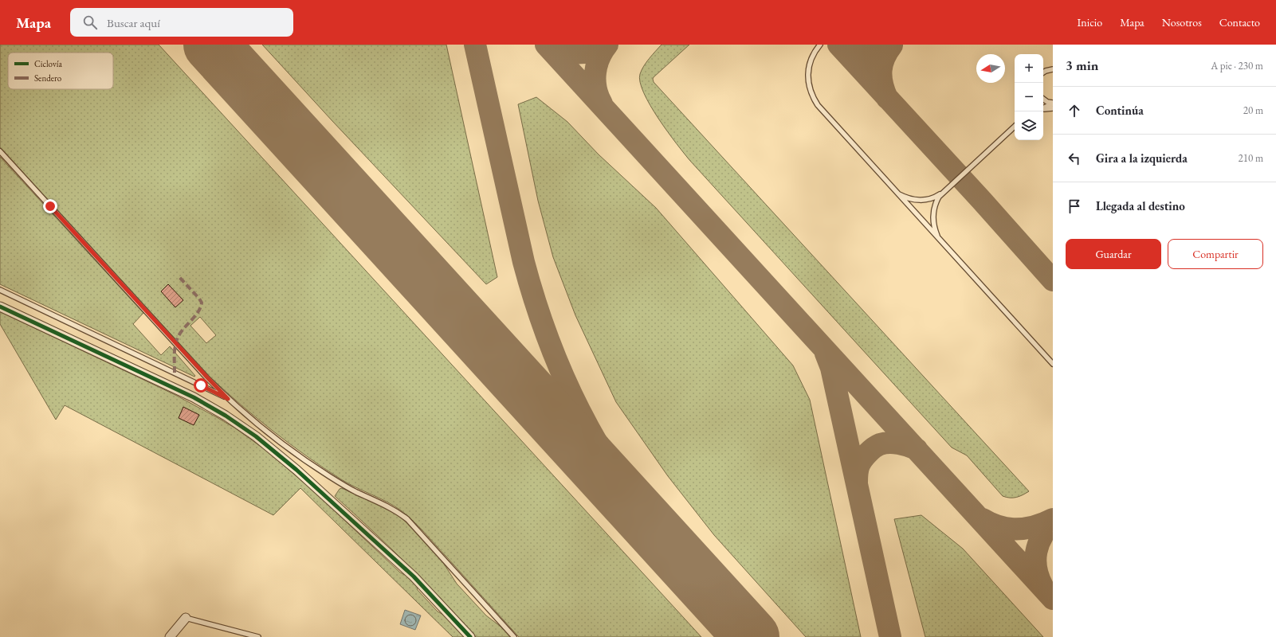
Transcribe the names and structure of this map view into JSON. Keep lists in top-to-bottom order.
{
  "legend": ["Ciclovía", "Sendero"],
  "north": "left",
  "page": {
    "header": "Mapa",
    "search": "Buscar aquí",
    "nav": [
      "Inicio",
      "Mapa",
      "Nosotros",
      "Contacto"
    ],
    "heading": ["3 min", "A pie · 230 m"],
    "map_buttons": ["+", "−"],
    "list": [
      ["Continúa", "20 m"],
      ["Gira a la izquierda", "210 m"],
      "Llegada al destino"
    ],
    "buttons": ["Guardar", "Compartir"]
  }
}
